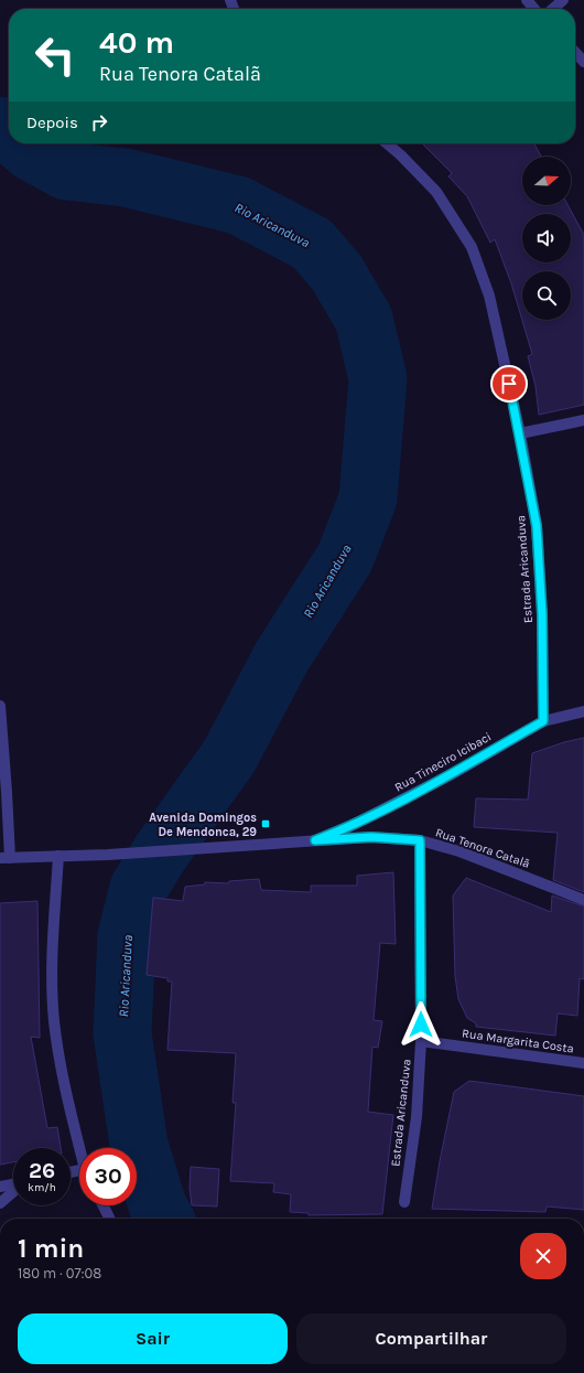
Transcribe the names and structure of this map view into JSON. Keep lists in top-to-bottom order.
{
  "streets": {
    "street": [
      "Estrada Aricanduva",
      "Rua Tineciro Icibaci",
      "Rua Tenora Catalã",
      "Rua Margarita Costa"
    ]
  },
  "crossings": [
    ["Estrada Aricanduva", "Rua Tineciro Icibaci"],
    ["Estrada Aricanduva", "Rua Tenora Catalã"],
    ["Estrada Aricanduva", "Rua Margarita Costa"],
    ["Rua Tineciro Icibaci", "Rua Tenora Catalã"]
  ],
  "water": ["Rio Aricanduva"],
  "places": {
    "transit": ["Avenida Domingos De Mendonca, 29"]
  },
  "north": "right",
  "page": {
    "turn": ["40 m", "Rua Tenora Catalã"],
    "then": "Depois",
    "speed": "26 km/h",
    "limit": "30",
    "heading": ["1 min", "180 m · 07:08"],
    "buttons": ["Sair", "Compartilhar"]
  }
}
